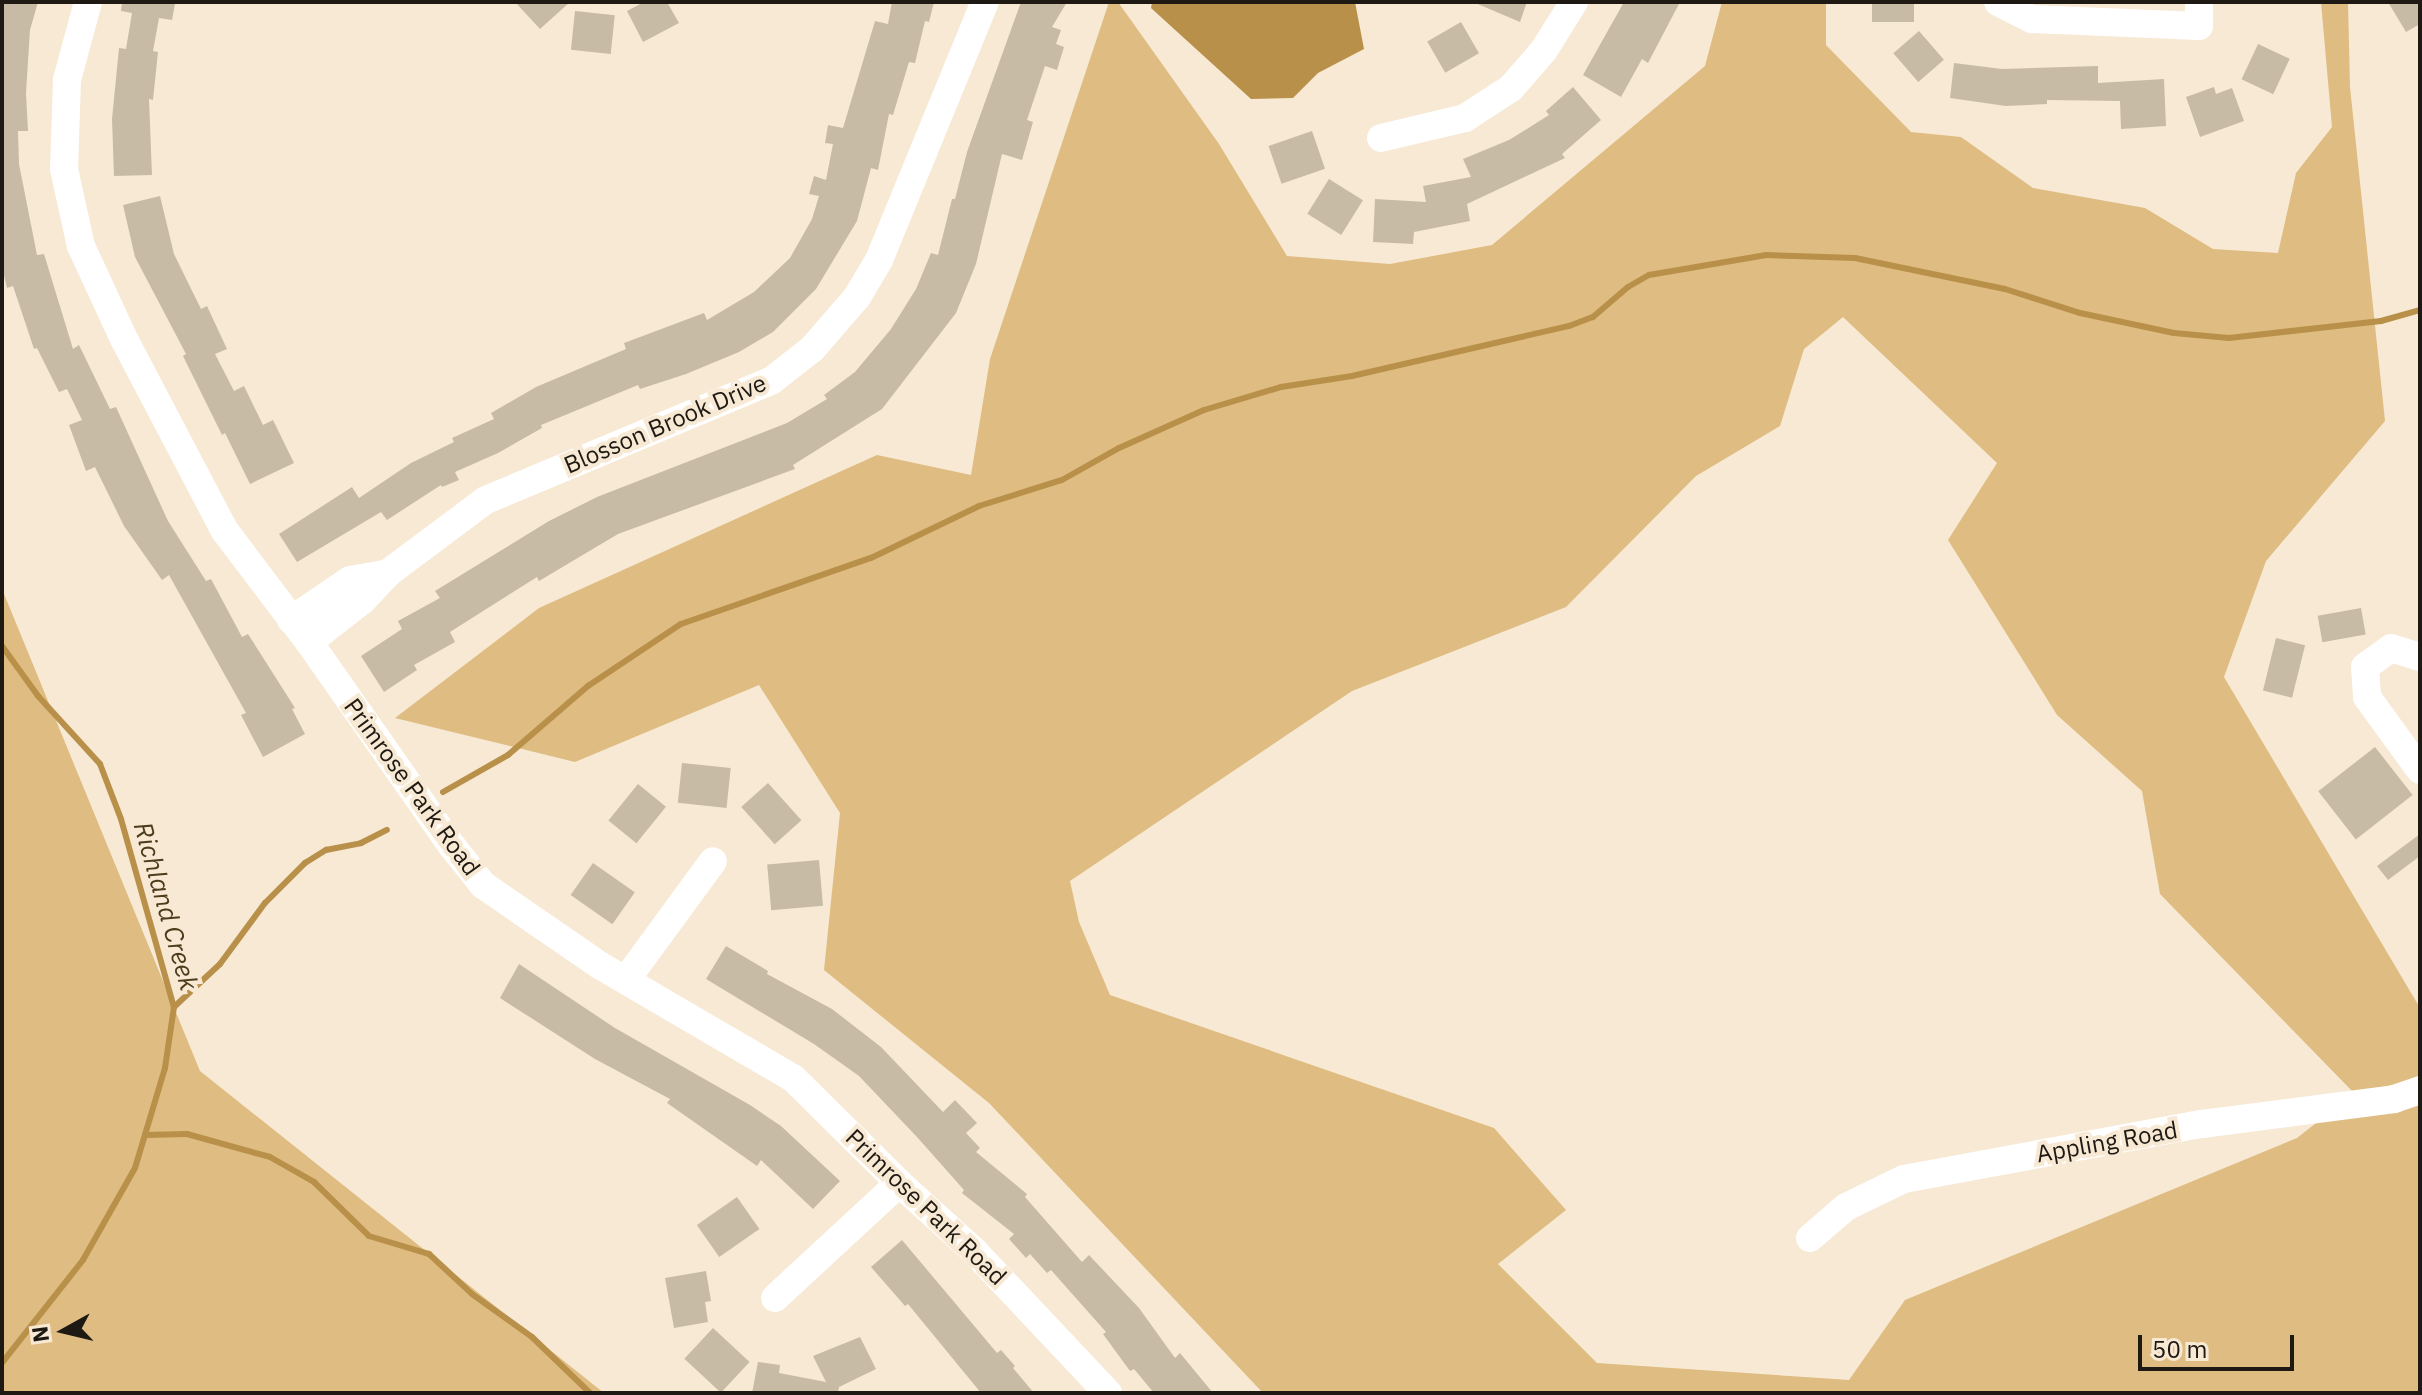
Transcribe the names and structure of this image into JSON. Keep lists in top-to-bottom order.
{
  "streets": {
    "street": ["Blosson Brook Drive", "Primrose Park Road", "Appling Road"]
  },
  "crossings": [
    ["Blosson Brook Drive", "Primrose Park Road"]
  ],
  "water": ["Richland Creek"],
  "scale_bar": "50 m",
  "north": "left"
}
